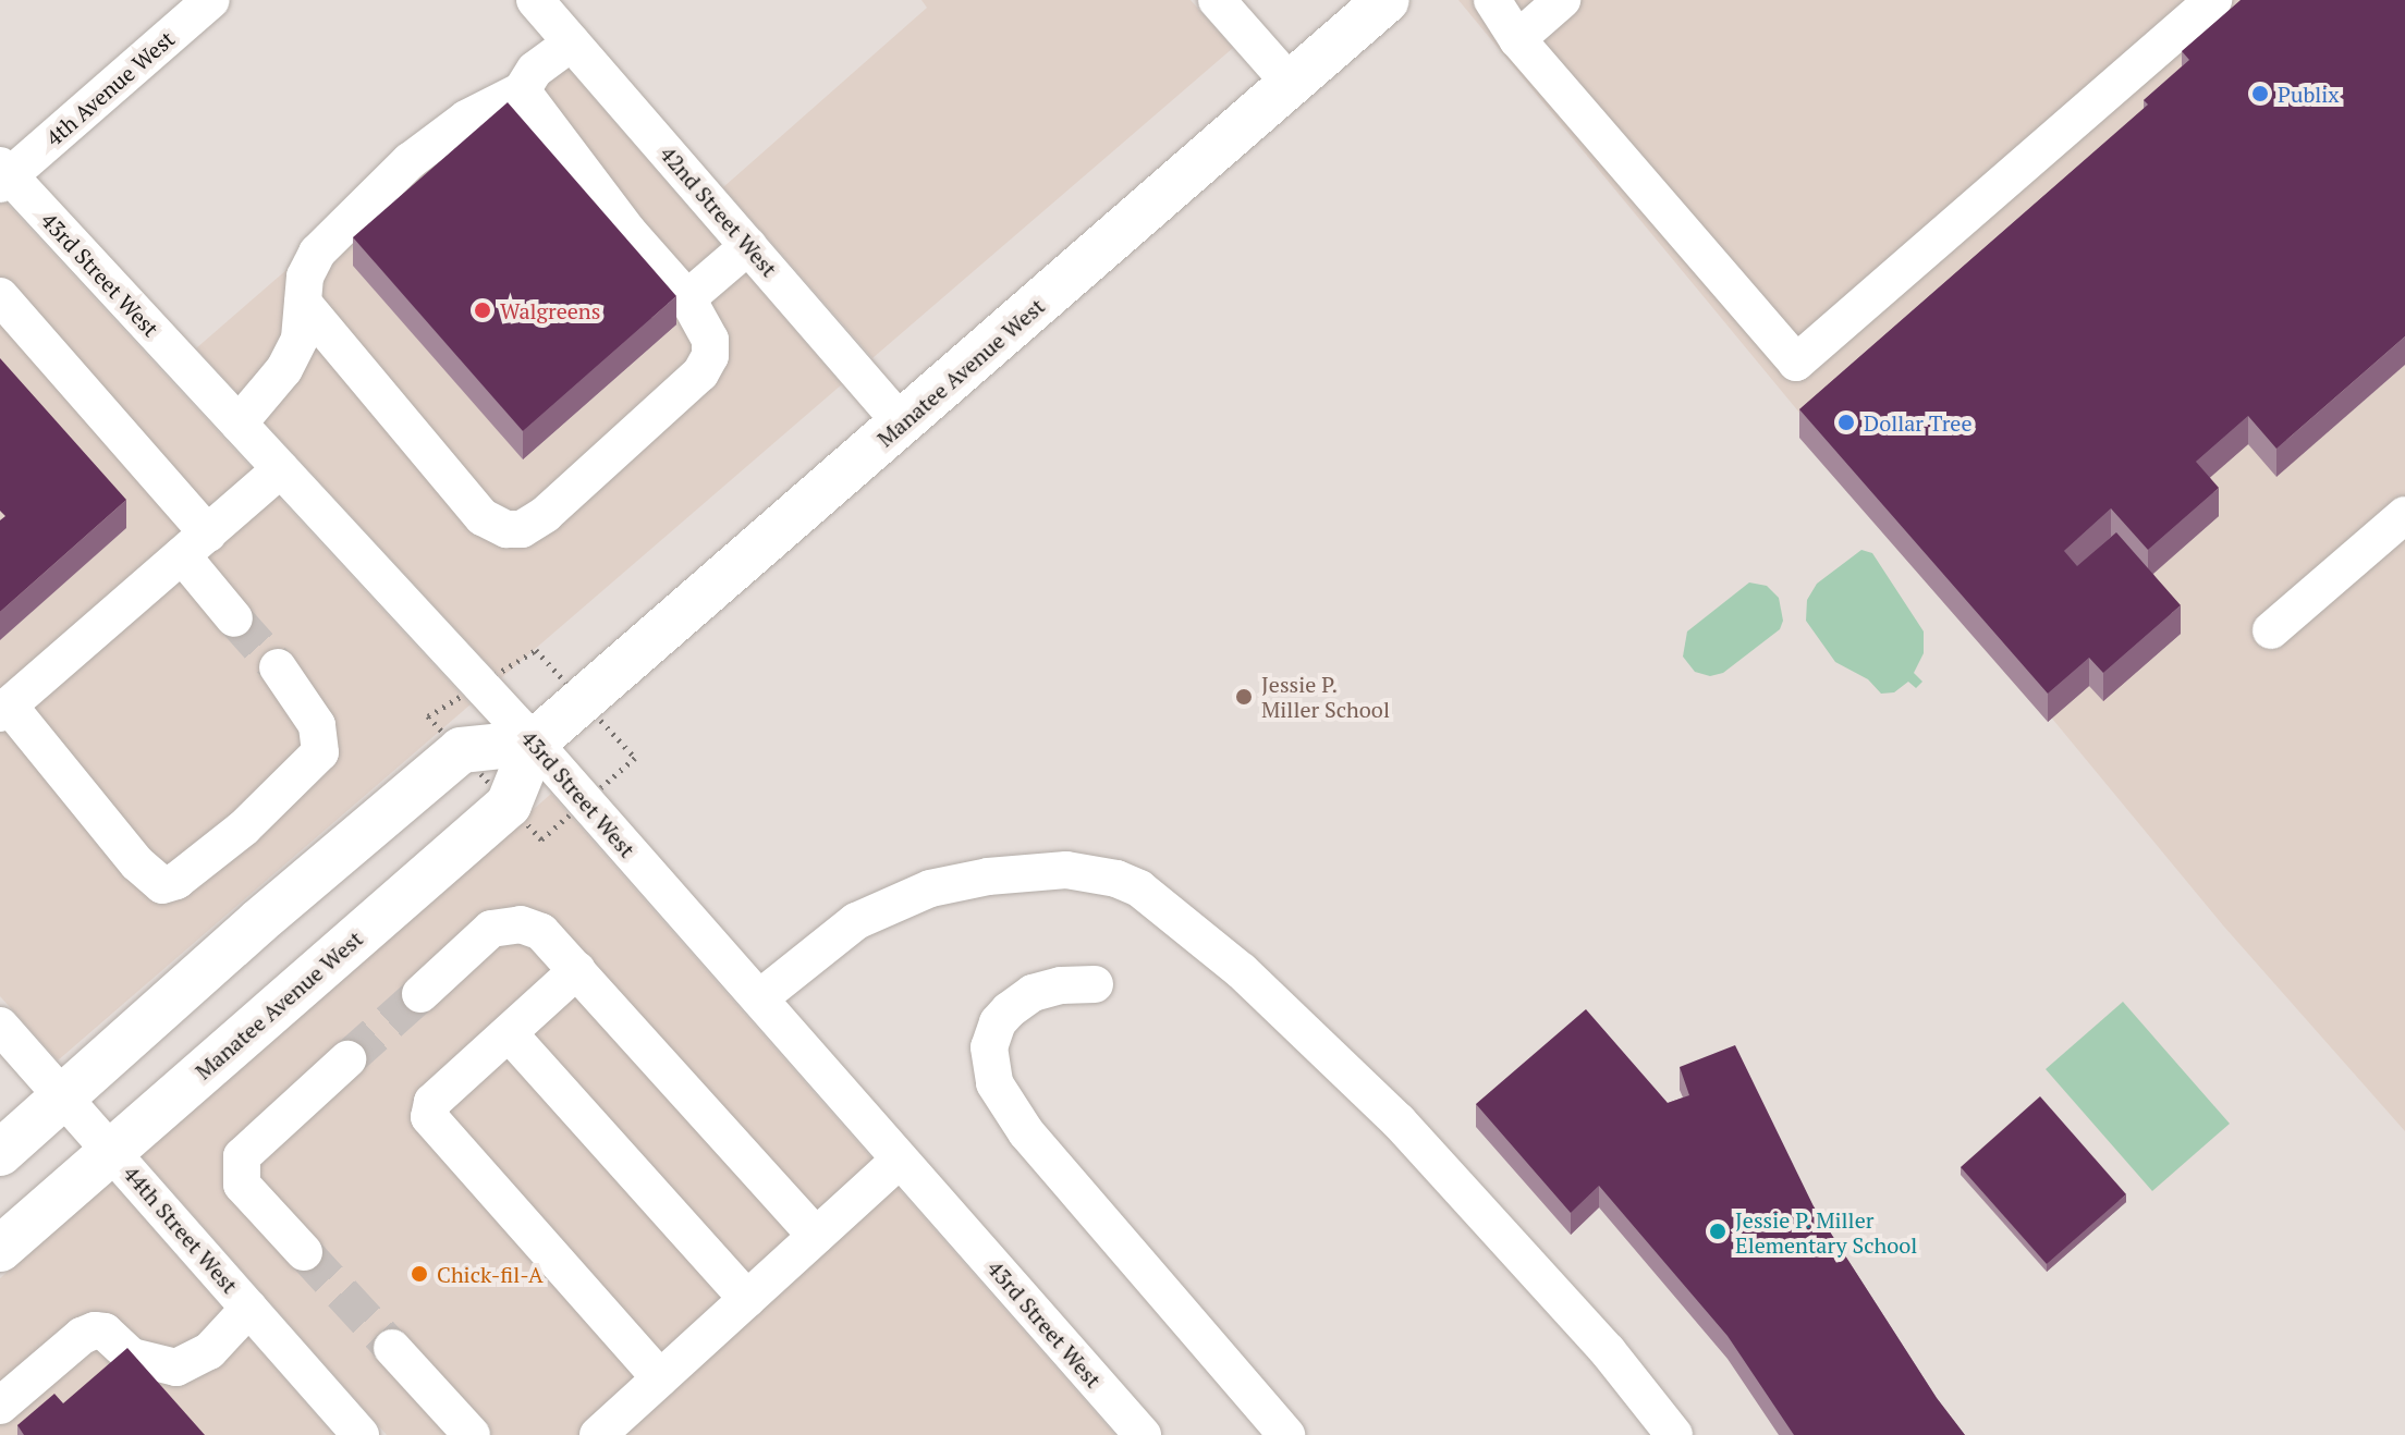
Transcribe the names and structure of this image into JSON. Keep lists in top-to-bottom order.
{
  "streets": {
    "main road": ["Manatee Avenue West"],
    "street": [
      "4th Avenue West",
      "42nd Street West",
      "43rd Street West",
      "44th Street West"
    ]
  },
  "crossings": [
    ["4th Avenue West", "43rd Street West"],
    ["42nd Street West", "Manatee Avenue West"],
    ["43rd Street West", "Manatee Avenue West"],
    ["Manatee Avenue West", "44th Street West"]
  ],
  "places": [
    "Publix",
    "Walgreens",
    "Dollar Tree",
    "Jessie P. Miller School",
    "Jessie P. Miller Elementary School",
    "Chick-fil-A"
  ]
}
